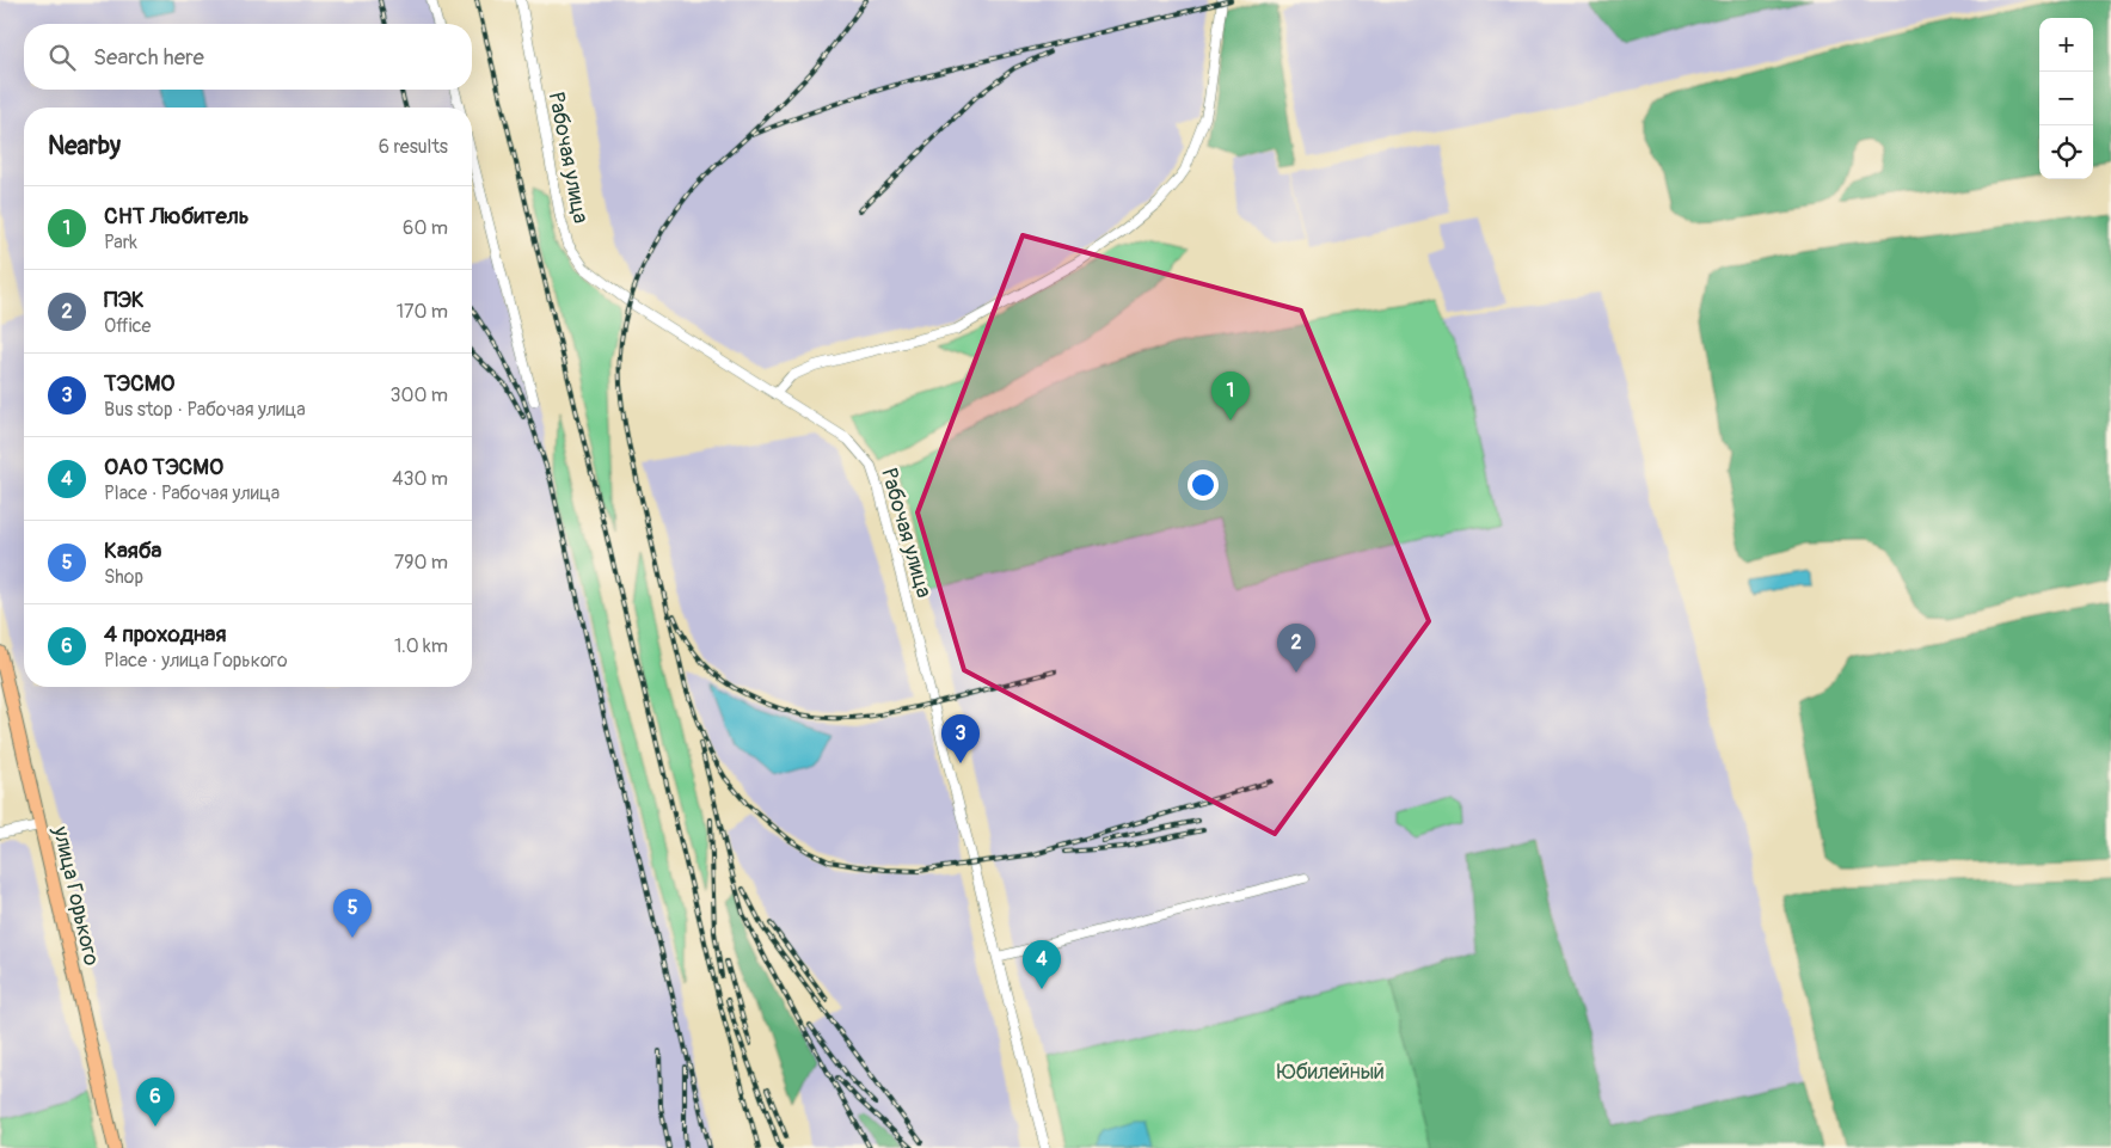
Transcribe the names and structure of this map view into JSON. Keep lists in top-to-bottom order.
{
  "streets": {
    "main road": ["улица Горького"],
    "street": ["Рабочая улица"]
  },
  "parks": ["Юбилейный"],
  "page": {
    "map_buttons": ["+", "−"],
    "search": "Search here",
    "heading": ["Nearby", "6 results"],
    "list": [
      {
        "mark": "1",
        "name": "СНТ Любитель",
        "note": "Park",
        "value": "60 m"
      },
      {
        "mark": "2",
        "name": "ПЭК",
        "note": "Office",
        "value": "170 m"
      },
      {
        "mark": "3",
        "name": "ТЭСМО",
        "note": "Bus stop · Рабочая улица",
        "value": "300 m"
      },
      {
        "mark": "4",
        "name": "ОАО ТЭСМО",
        "note": "Place · Рабочая улица",
        "value": "430 m"
      },
      {
        "mark": "5",
        "name": "Каяба",
        "note": "Shop",
        "value": "790 m"
      },
      {
        "mark": "6",
        "name": "4 проходная",
        "note": "Place · улица Горького",
        "value": "1.0 km"
      }
    ],
    "pins": [
      "1",
      "2",
      "3",
      "5",
      "4",
      "6"
    ]
  }
}
